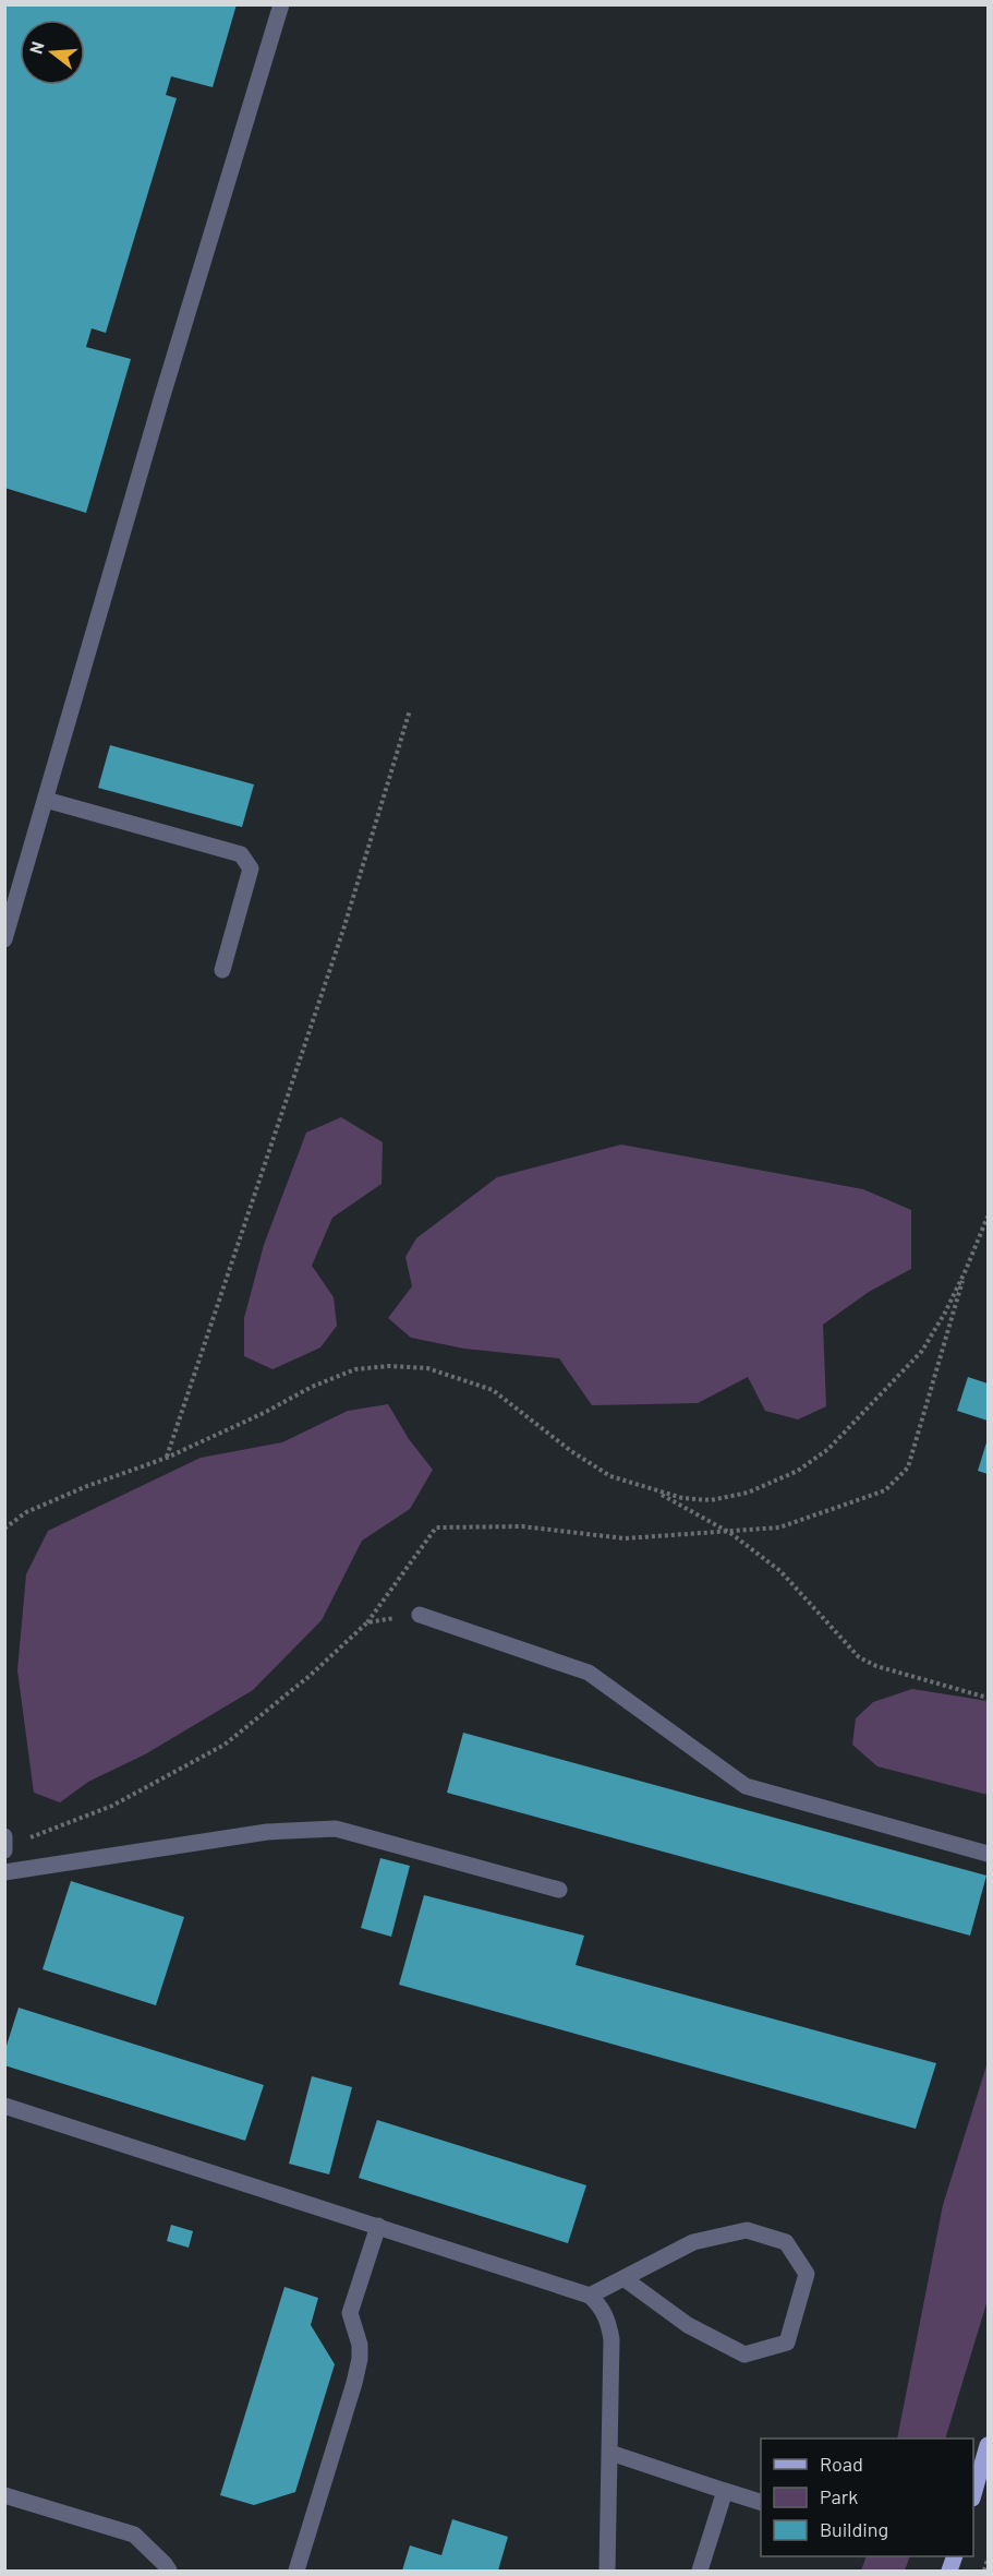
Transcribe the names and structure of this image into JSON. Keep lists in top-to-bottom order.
{
  "legend": ["Road", "Park", "Building"],
  "north": "left"
}
